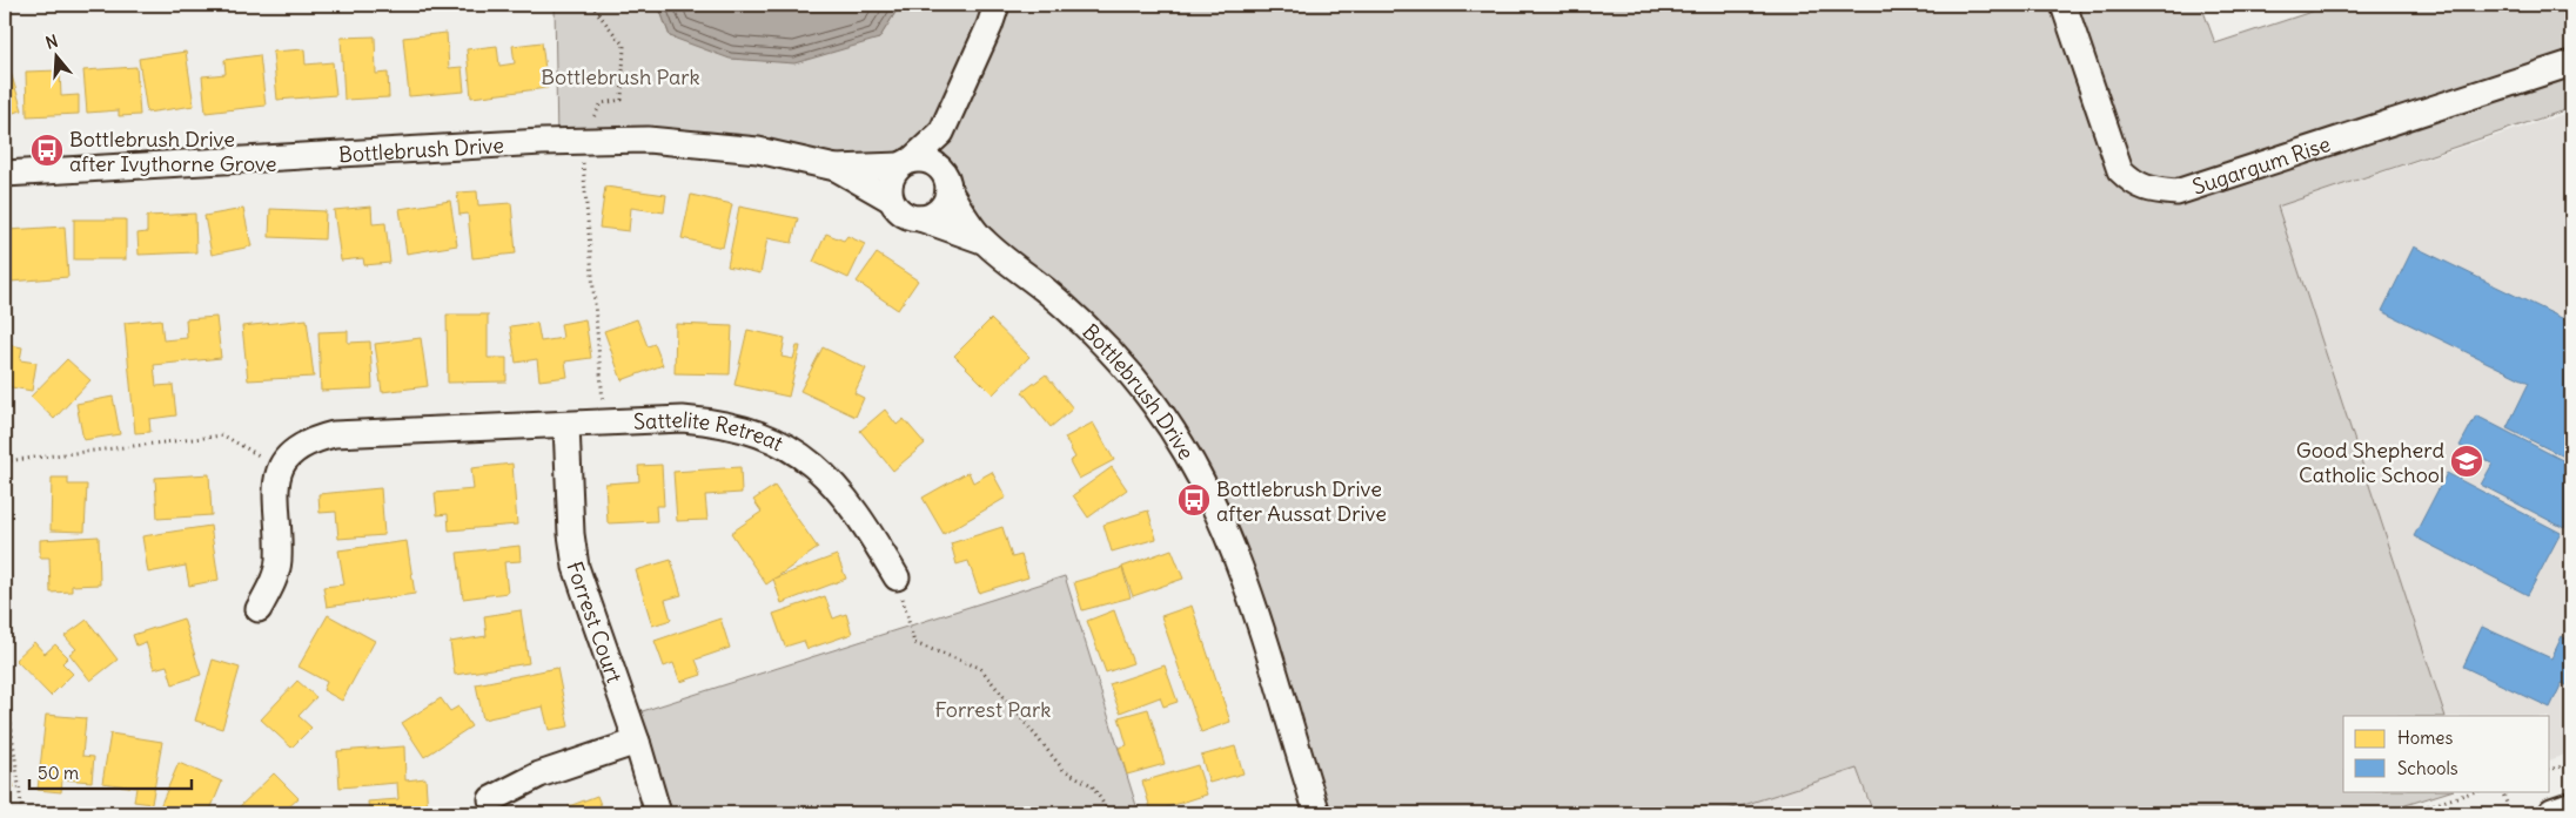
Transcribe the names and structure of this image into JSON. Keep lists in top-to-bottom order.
{
  "streets": {
    "street": [
      "Bottlebrush Drive",
      "Sugargum Rise",
      "Sattelite Retreat",
      "Forrest Court"
    ]
  },
  "crossings": [
    ["Sattelite Retreat", "Forrest Court"]
  ],
  "parks": ["Bottlebrush Park", "Forrest Park"],
  "places": {
    "bus stop": ["Bottlebrush Drive after Ivythorne Grove", "Bottlebrush Drive after Aussat Drive"],
    "school or university": ["Good Shepherd Catholic School"]
  },
  "legend": ["Homes", "Schools"],
  "scale_bar": "50 m",
  "north": "top"
}
